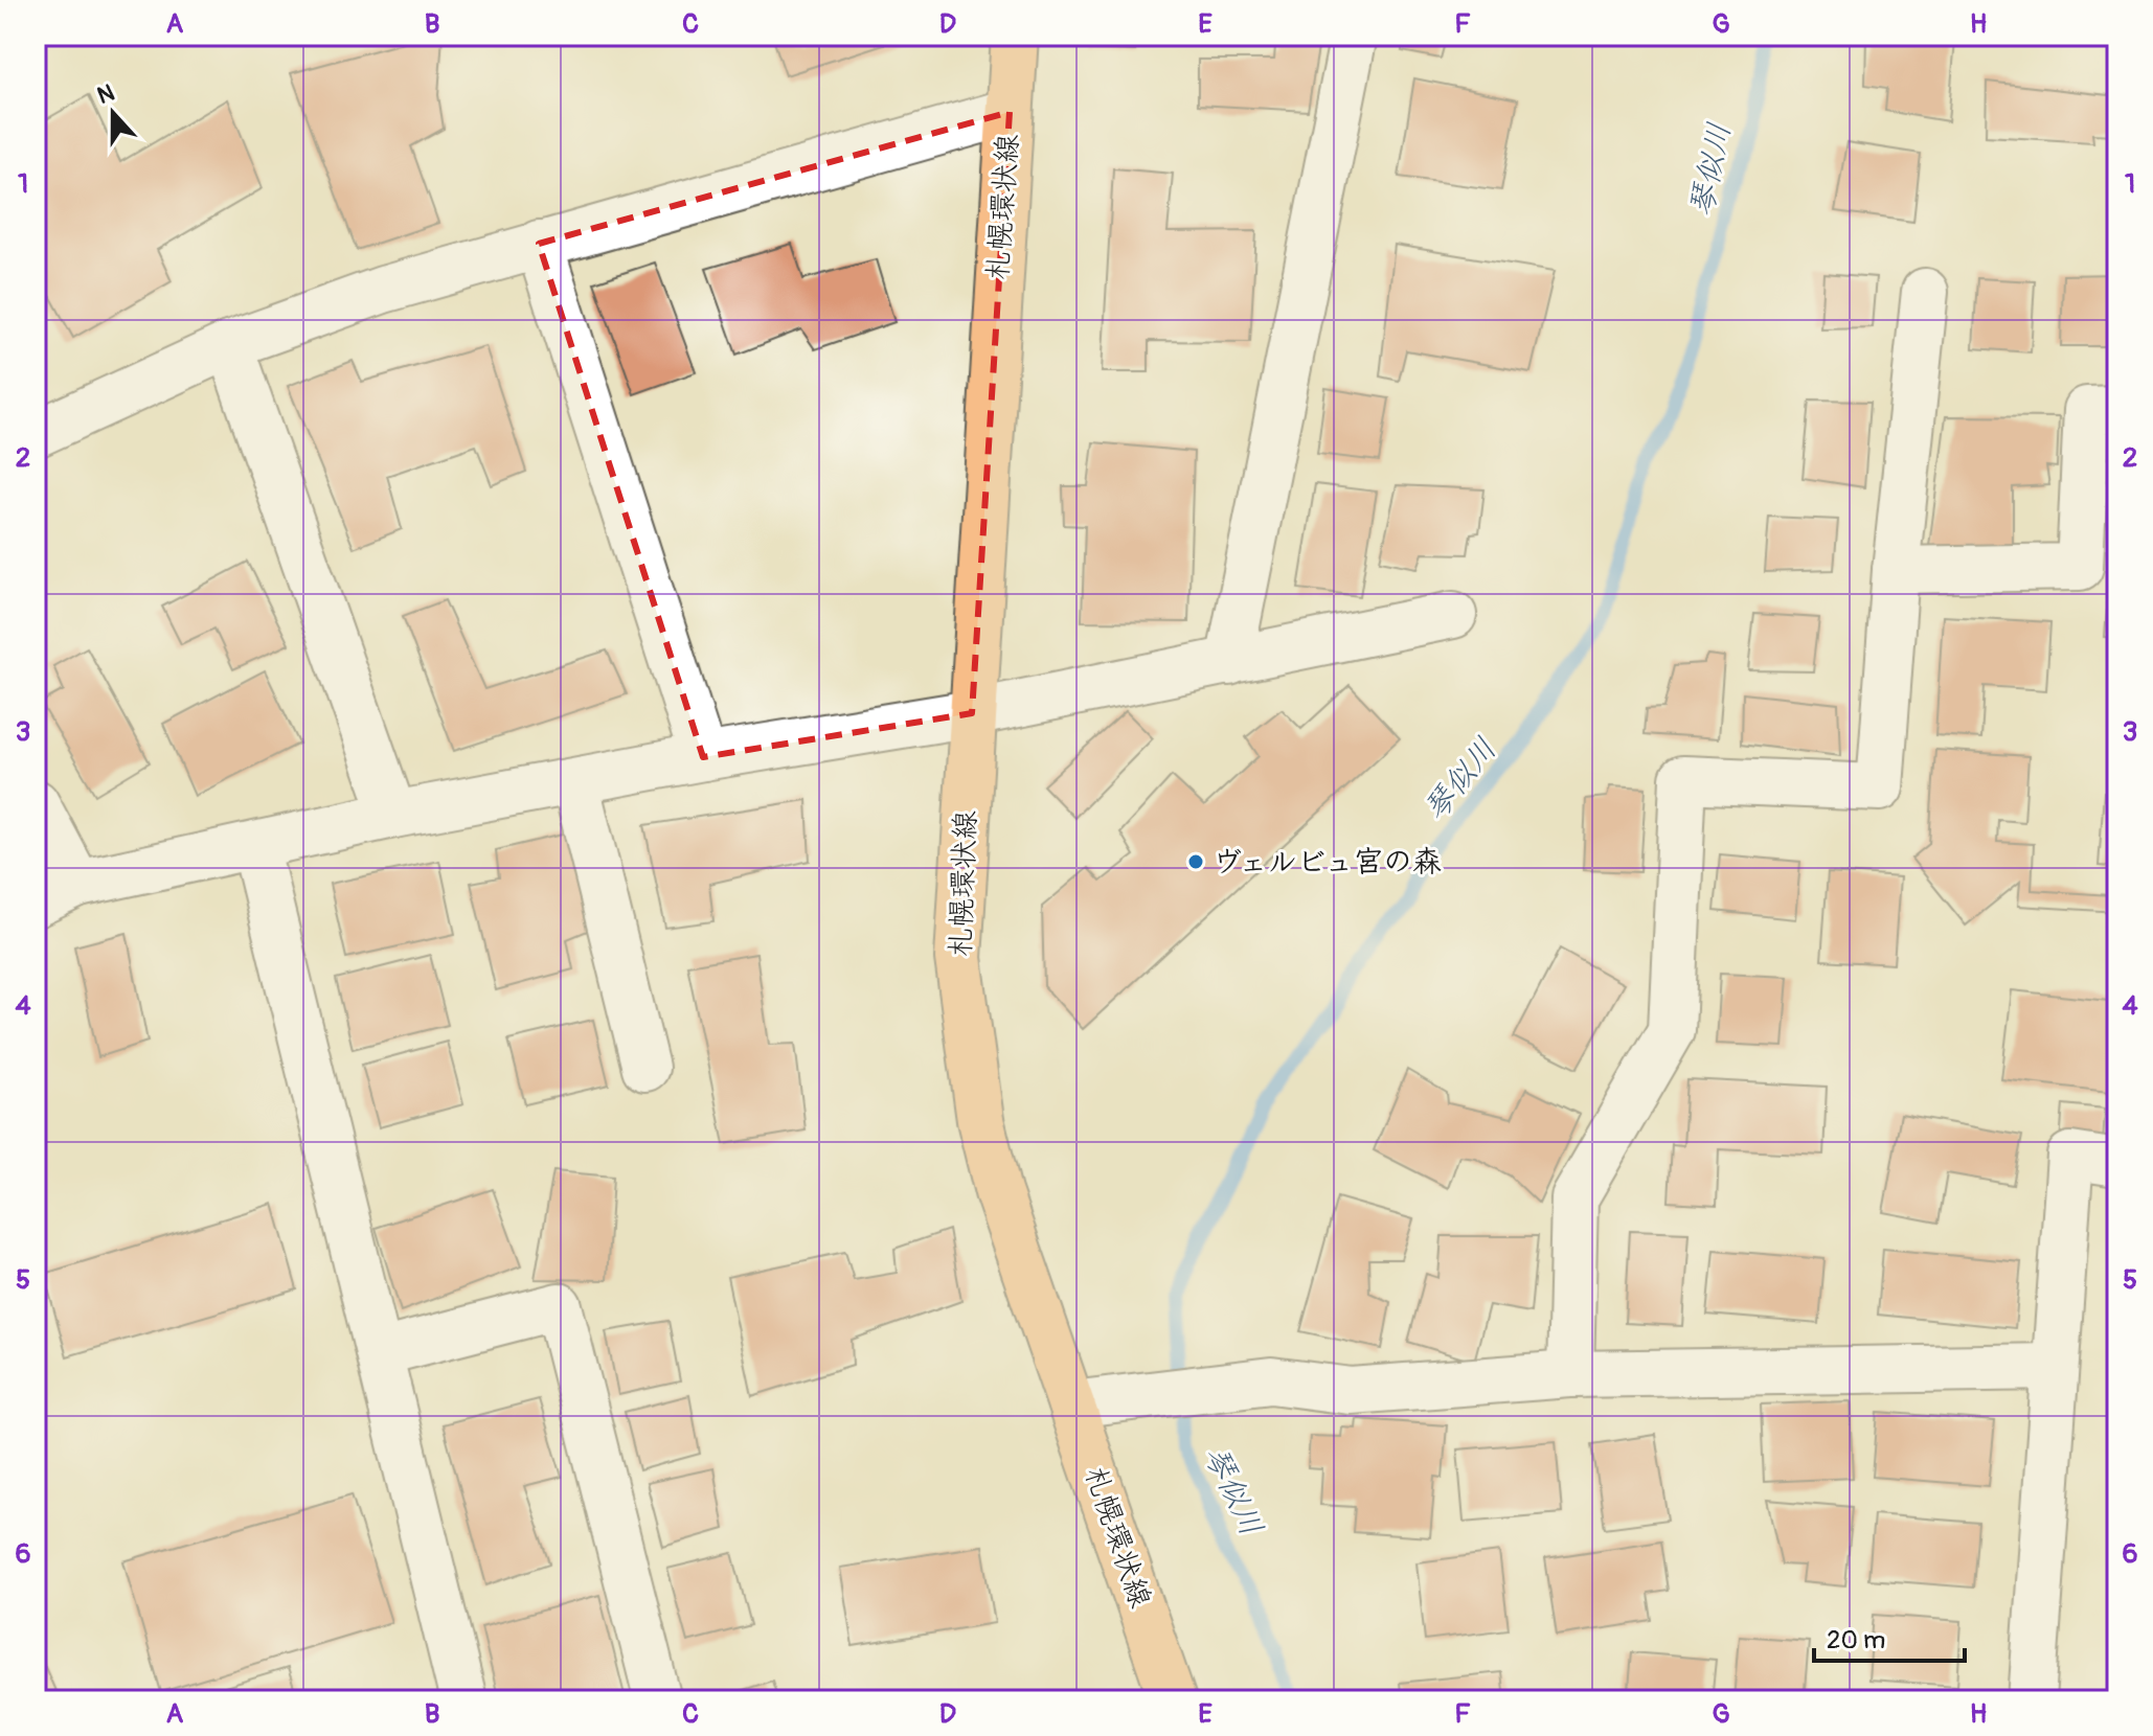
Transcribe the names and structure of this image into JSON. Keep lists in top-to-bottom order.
{
  "streets": {
    "main road": ["札幌環状線"]
  },
  "water": ["琴似川"],
  "places": ["ヴェルビュ宮の森"],
  "scale_bar": "20 m",
  "north": "top",
  "grid": {
    "columns": [
      "A",
      "B",
      "C",
      "D",
      "E",
      "F",
      "G",
      "H"
    ],
    "rows": [
      "1",
      "2",
      "3",
      "4",
      "5",
      "6"
    ]
  }
}
